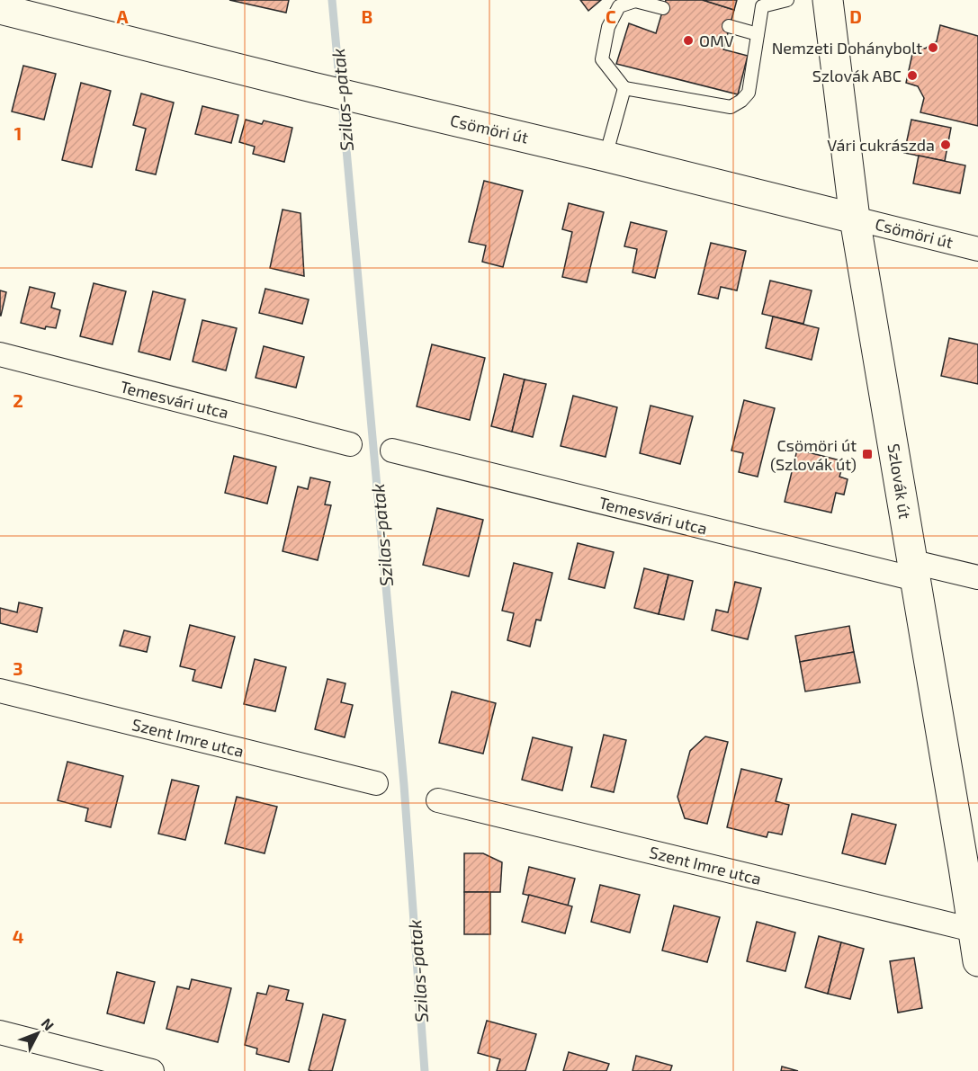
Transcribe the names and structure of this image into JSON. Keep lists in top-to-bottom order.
{
  "streets": {
    "main road": ["Csömöri út", "Szlovák út"],
    "street": ["Temesvári utca", "Szent Imre utca"]
  },
  "crossings": [
    ["Csömöri út", "Szlovák út"],
    ["Temesvári utca", "Szlovák út"],
    ["Szlovák út", "Szent Imre utca"]
  ],
  "water": ["Szilas-patak"],
  "places": {
    "other": [
      "OMV",
      "Nemzeti Dohánybolt",
      "Szlovák ABC",
      "Vári cukrászda"
    ],
    "transit": ["Csömöri út (Szlovák út)"]
  },
  "north": "top right",
  "grid": {
    "columns": [
      "A",
      "B",
      "C",
      "D"
    ],
    "rows": [
      "1",
      "2",
      "3",
      "4"
    ]
  }
}
